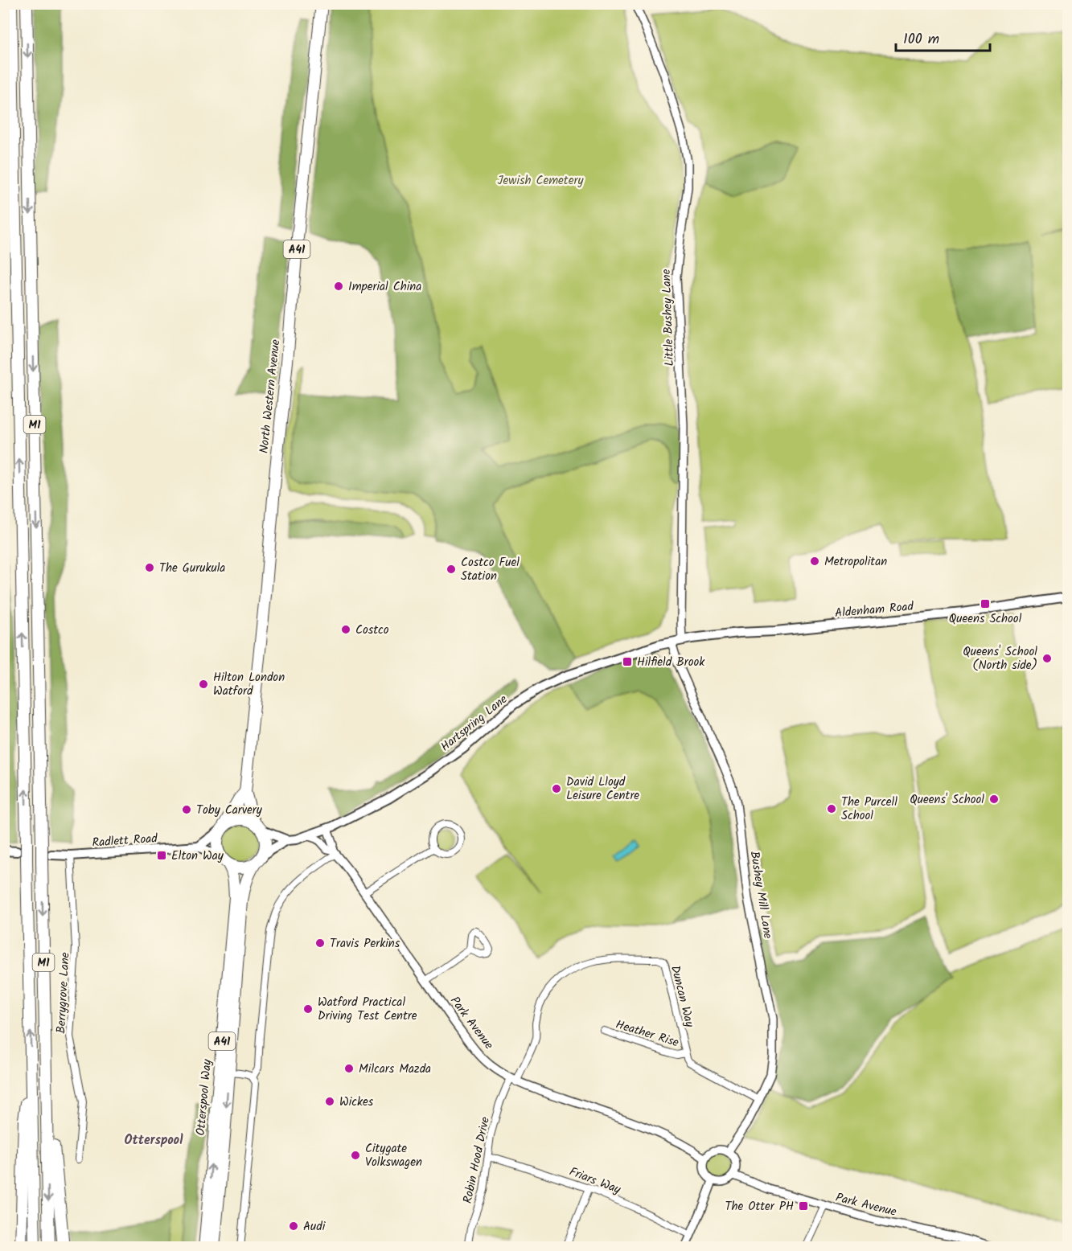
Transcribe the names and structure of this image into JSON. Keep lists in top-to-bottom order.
{
  "streets": {
    "highway": [
      "A41",
      "North Western Avenue",
      "M1",
      "Otterspool Way"
    ],
    "main road": ["Aldenham Road", "Hartspring Lane", "Radlett Road"],
    "street": [
      "Little Bushey Lane",
      "Bushey Mill Lane",
      "Berrygrove Lane",
      "Duncan Way",
      "Park Avenue",
      "Heather Rise",
      "Robin Hood Drive",
      "Friars Way"
    ]
  },
  "crossings": [
    ["Little Bushey Lane", "Aldenham Road"],
    ["Little Bushey Lane", "Hartspring Lane"],
    ["North Western Avenue", "Hartspring Lane"],
    ["North Western Avenue", "Otterspool Way"],
    ["Aldenham Road", "Hartspring Lane"],
    ["Hartspring Lane", "Bushey Mill Lane"],
    ["Hartspring Lane", "Park Avenue"],
    ["Hartspring Lane", "Otterspool Way"],
    ["Radlett Road", "Berrygrove Lane"],
    ["Bushey Mill Lane", "Park Avenue"],
    ["Duncan Way", "Park Avenue"],
    ["Duncan Way", "Heather Rise"],
    ["Duncan Way", "Robin Hood Drive"],
    ["Park Avenue", "Robin Hood Drive"],
    ["Robin Hood Drive", "Friars Way"]
  ],
  "districts": ["Otterspool"],
  "parks": ["Jewish Cemetery"],
  "places": {
    "other": [
      "Imperial China",
      "Metropolitan",
      "The Gurukula",
      "Costco Fuel Station",
      "Costco",
      "Queens' School (North side)",
      "Hilton London Watford",
      "David Lloyd Leisure Centre",
      "Queens' School",
      "The Purcell School",
      "Toby Carvery",
      "Travis Perkins",
      "Watford Practical Driving Test Centre",
      "Milcars Mazda",
      "Wickes",
      "Citygate Volkswagen",
      "Audi"
    ],
    "transit": [
      "Queens School",
      "Hilfield Brook",
      "Elton Way",
      "The Otter PH"
    ]
  },
  "scale_bar": "100 m"
}
